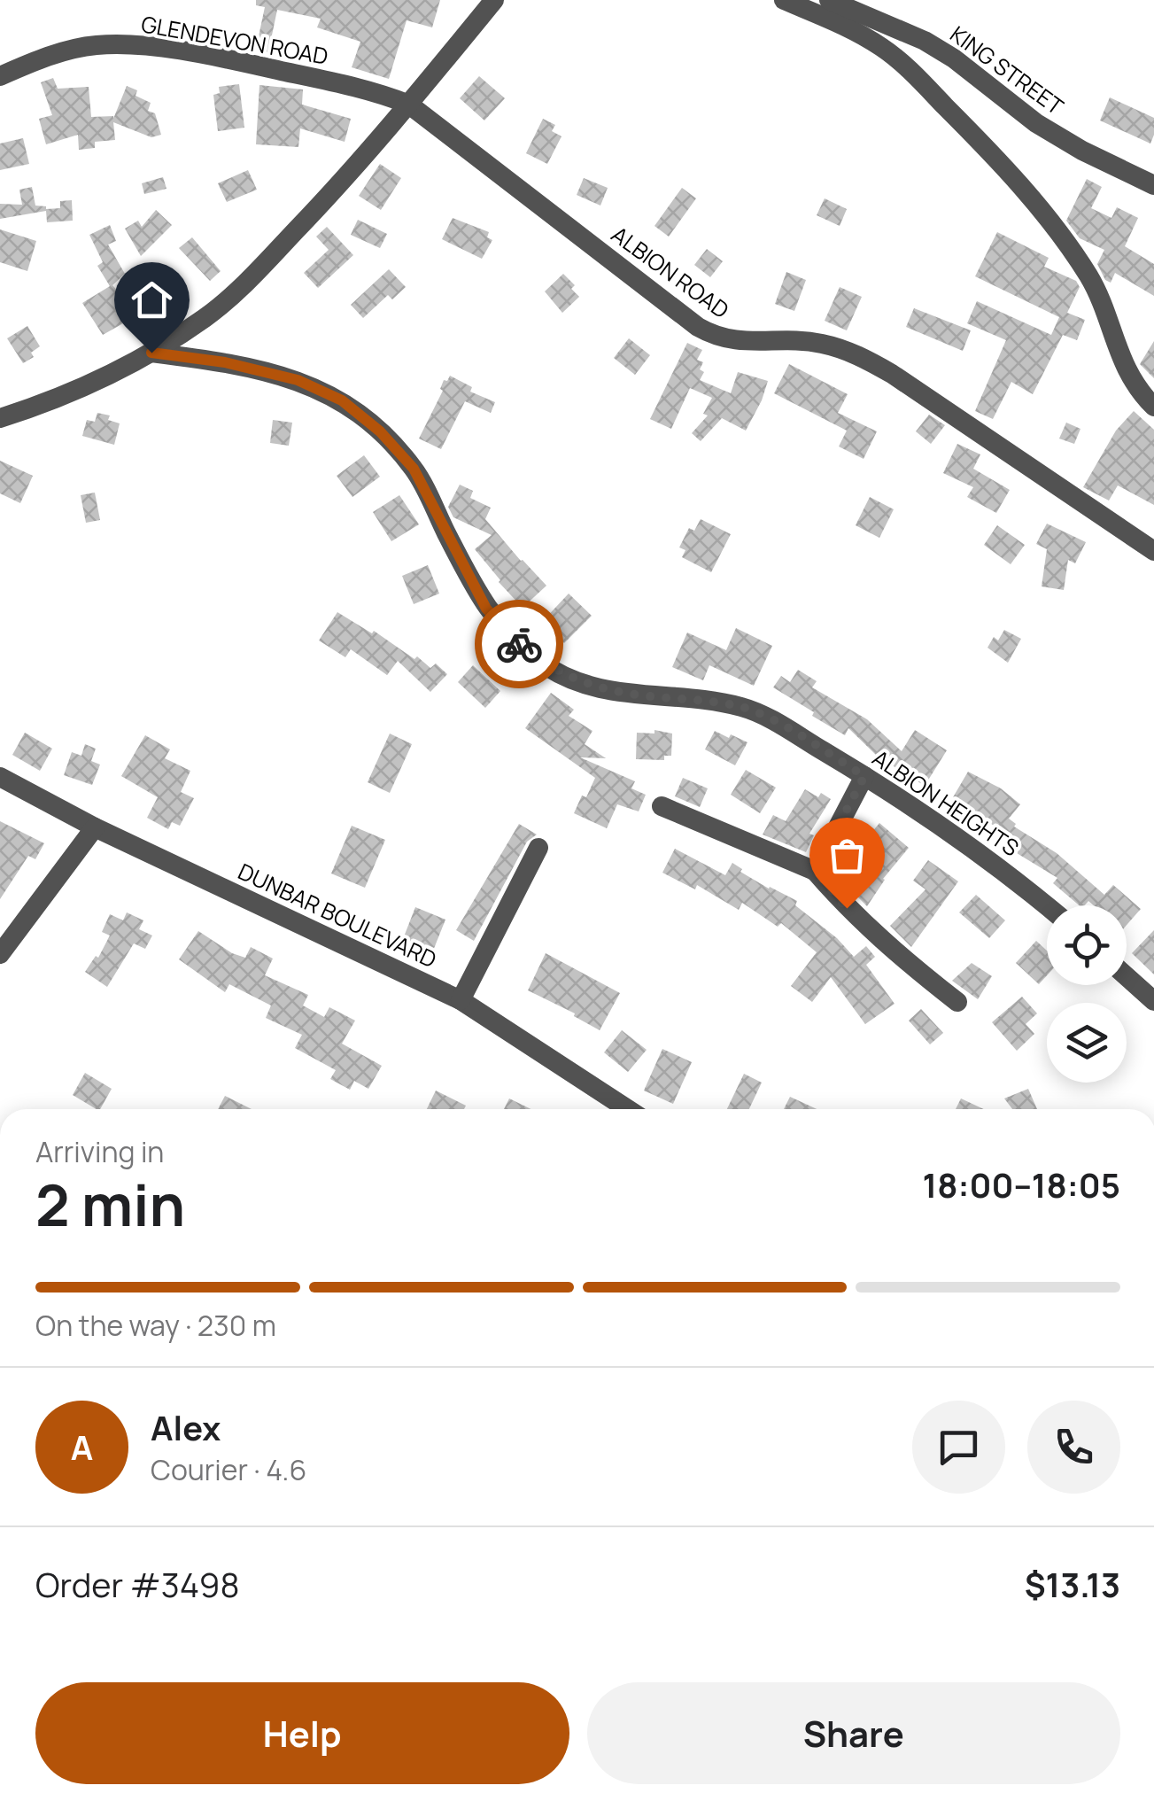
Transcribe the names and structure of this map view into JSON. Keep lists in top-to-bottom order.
{
  "streets": {
    "street": [
      "GLENDEVON ROAD",
      "KING STREET",
      "ALBION ROAD",
      "ALBION HEIGHTS",
      "DUNBAR BOULEVARD"
    ]
  },
  "crossings": [
    ["GLENDEVON ROAD", "ALBION ROAD"]
  ],
  "page": {
    "heading": ["2 min", "Arriving in", "18:00–18:05"],
    "panel": [
      "Alex",
      "Courier · 4.6",
      "Order #3498",
      "$13.13"
    ],
    "bar": "On the way · 230 m",
    "round": "A",
    "buttons": ["Help", "Share"]
  }
}
